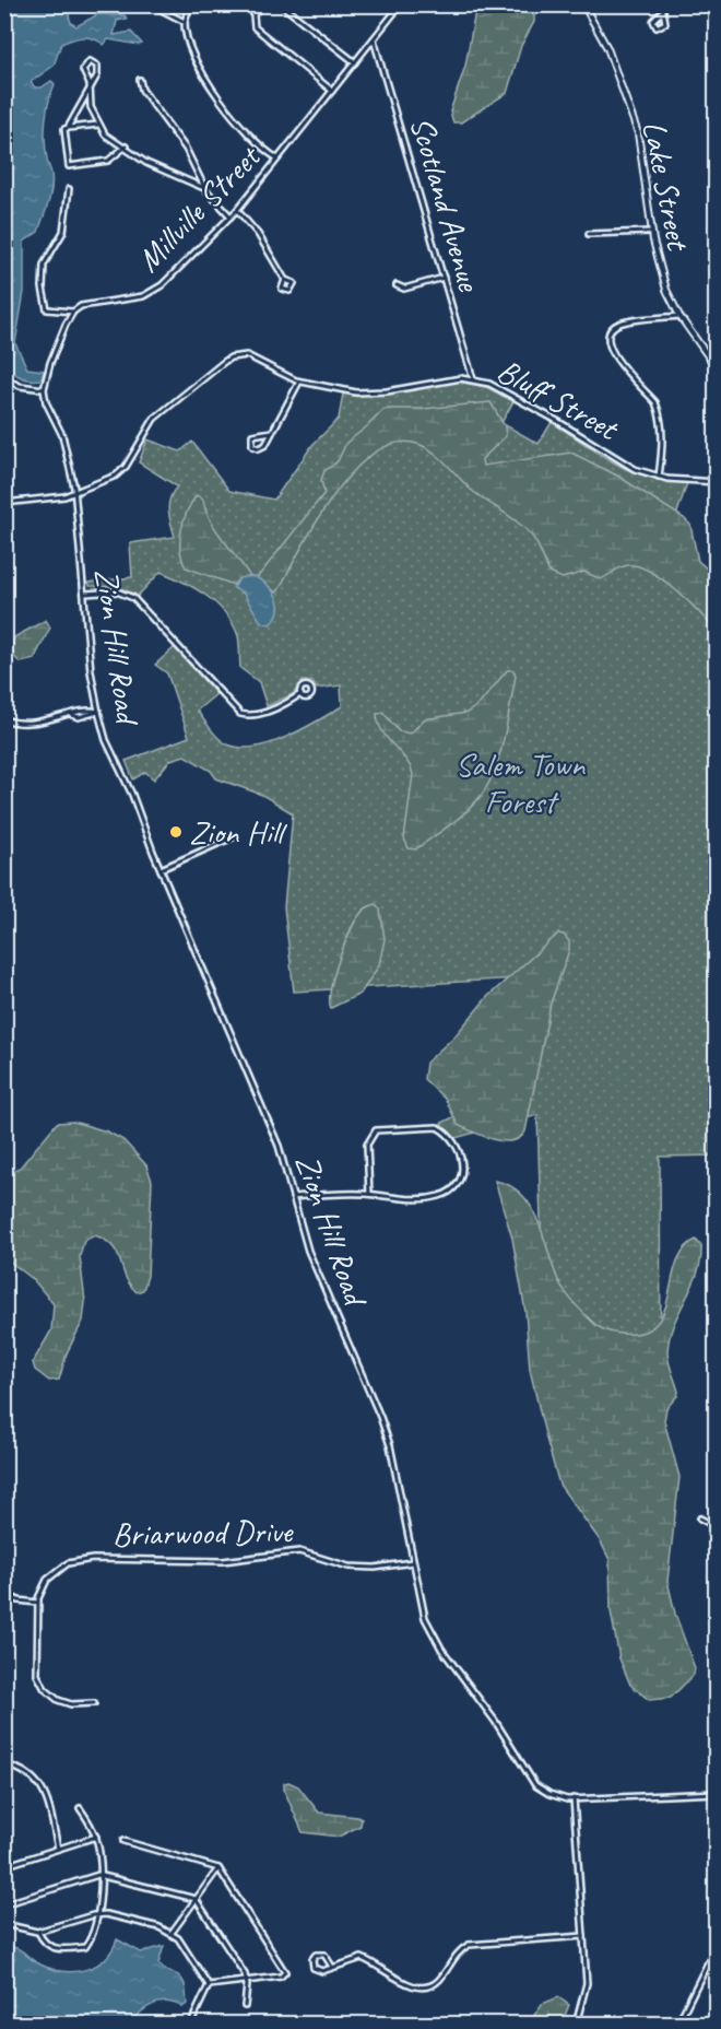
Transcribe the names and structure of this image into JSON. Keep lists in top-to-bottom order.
{
  "streets": {
    "street": [
      "Lake Street",
      "Scotland Avenue",
      "Millville Street",
      "Bluff Street",
      "Zion Hill Road",
      "Briarwood Drive"
    ]
  },
  "crossings": [
    ["Scotland Avenue", "Millville Street"],
    ["Scotland Avenue", "Bluff Street"],
    ["Bluff Street", "Zion Hill Road"],
    ["Zion Hill Road", "Briarwood Drive"]
  ],
  "parks": ["Salem Town Forest"],
  "places": ["Zion Hill"]
}
